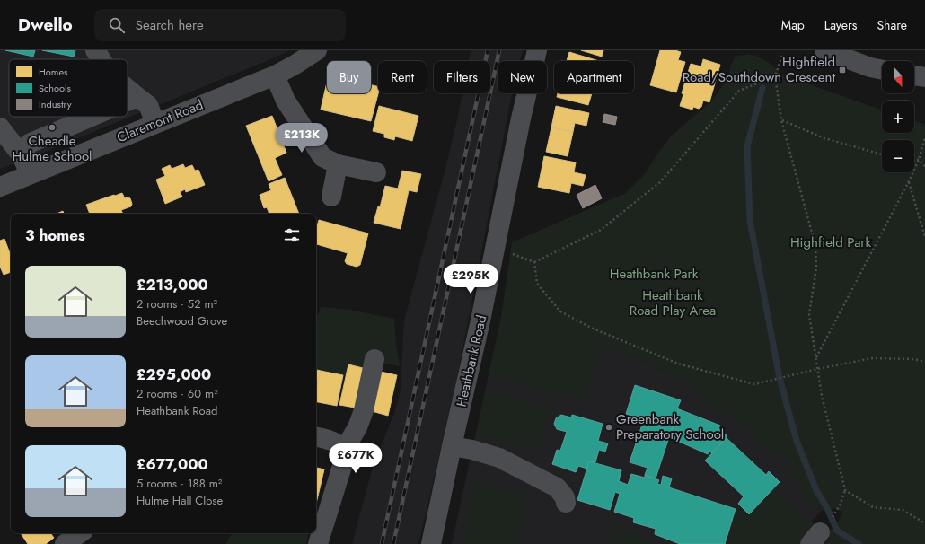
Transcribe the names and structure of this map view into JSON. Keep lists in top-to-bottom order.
{
  "streets": {
    "street": ["Claremont Road", "Heathbank Road"]
  },
  "parks": ["Highfield Park", "Heathbank Park", "Heathbank Road Play Area"],
  "places": {
    "transit": ["Highfield Road/Southdown Crescent"],
    "other": ["Cheadle Hulme School", "Greenbank Preparatory School"]
  },
  "legend": ["Homes", "Schools", "Industry"],
  "north": "bottom",
  "page": {
    "header": "Dwello",
    "search": "Search here",
    "nav": ["Map", "Layers", "Share"],
    "map_buttons": ["+", "−"],
    "chip": [
      "Buy",
      "Rent",
      "Filters",
      "New",
      "Apartment"
    ],
    "price": ["£213K", "£295K", "£677K"],
    "heading": "3 homes",
    "list": [
      {
        "name": "£213,000",
        "note": "2 rooms · 52 m² · Beechwood Grove"
      },
      {
        "name": "£295,000",
        "note": "2 rooms · 60 m² · Heathbank Road"
      },
      {
        "name": "£677,000",
        "note": "5 rooms · 188 m² · Hulme Hall Close"
      }
    ]
  }
}
